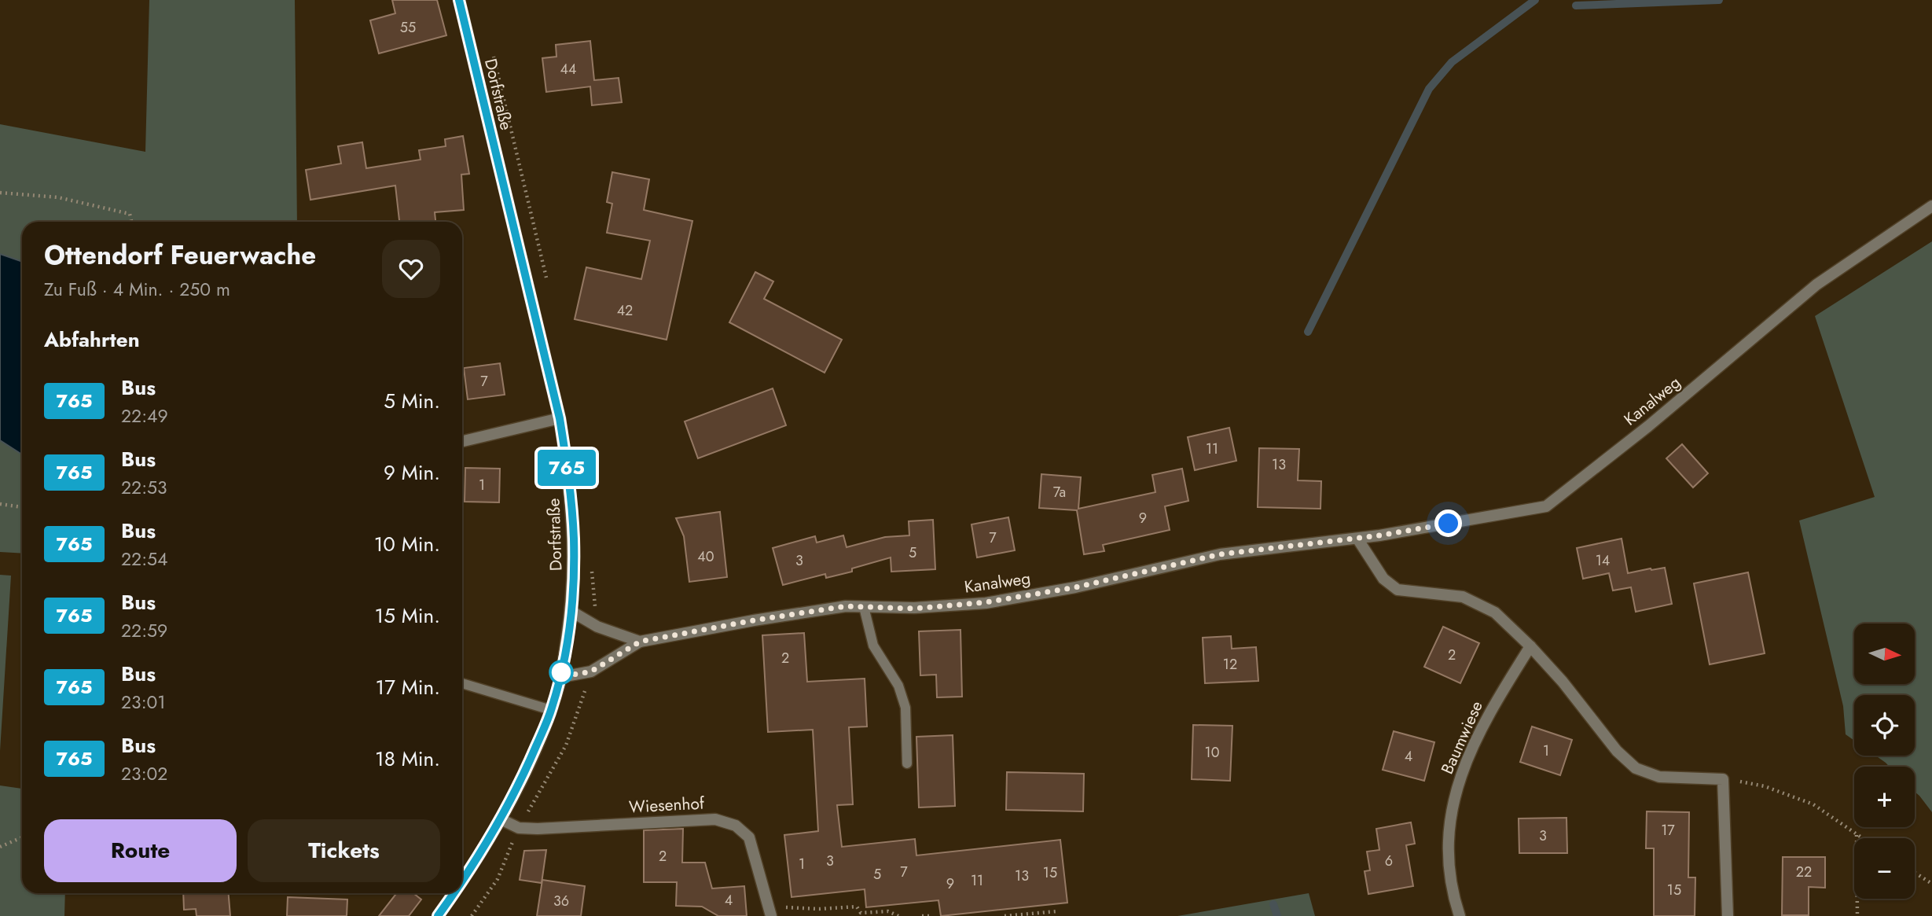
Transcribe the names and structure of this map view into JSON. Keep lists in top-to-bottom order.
{
  "streets": {
    "main road": ["Dorfstraße"],
    "street": ["Kanalweg", "Baumwiese", "Wiesenhof"]
  },
  "crossings": [
    ["Dorfstraße", "Kanalweg"],
    ["Dorfstraße", "Wiesenhof"]
  ],
  "lines": ["bus line 765"],
  "house_numbers": [
    "55",
    "44",
    "42",
    "7",
    "11",
    "13",
    "1",
    "7a",
    "9",
    "7",
    "5",
    "40",
    "3",
    "14",
    "2",
    "2",
    "12",
    "1",
    "10",
    "4",
    "17",
    "3",
    "2",
    "3",
    "6",
    "1",
    "7",
    "22",
    "15",
    "5",
    "13",
    "11",
    "9",
    "15",
    "4",
    "36"
  ],
  "north": "right",
  "page": {
    "on_map": "765",
    "heading": [
      ["Ottendorf Feuerwache", "Zu Fuß · 4 Min. · 250 m"],
      "Abfahrten"
    ],
    "list": [
      {
        "mark": "765",
        "name": "Bus",
        "note": "22:49",
        "value": "5 Min."
      },
      {
        "mark": "765",
        "name": "Bus",
        "note": "22:53",
        "value": "9 Min."
      },
      {
        "mark": "765",
        "name": "Bus",
        "note": "22:54",
        "value": "10 Min."
      },
      {
        "mark": "765",
        "name": "Bus",
        "note": "22:59",
        "value": "15 Min."
      },
      {
        "mark": "765",
        "name": "Bus",
        "note": "23:01",
        "value": "17 Min."
      },
      {
        "mark": "765",
        "name": "Bus",
        "note": "23:02",
        "value": "18 Min."
      }
    ],
    "map_buttons": ["+", "−"],
    "buttons": ["Route", "Tickets"]
  }
}
